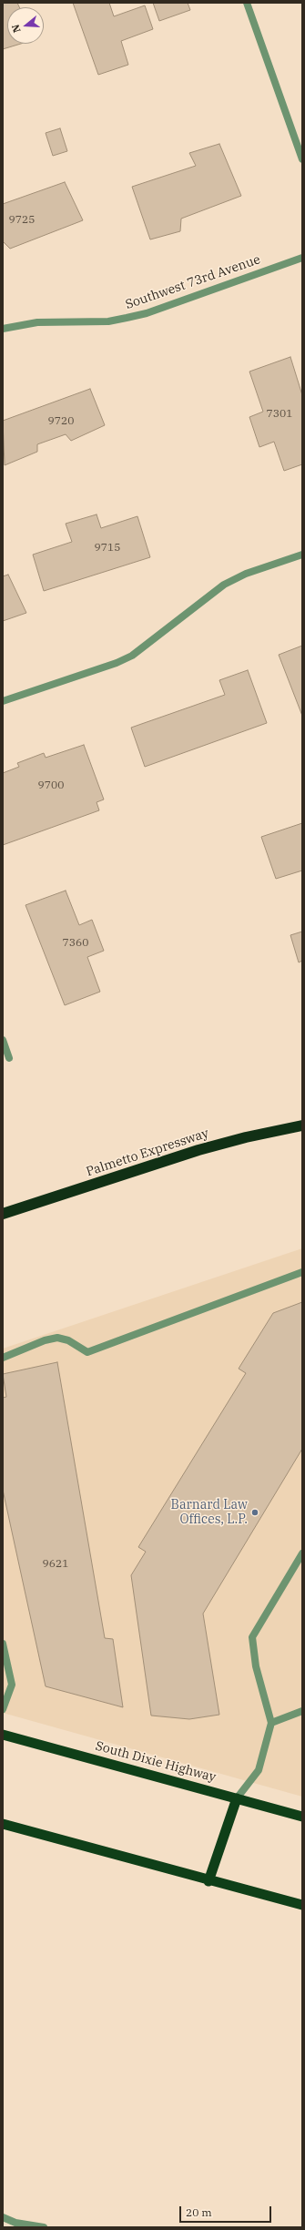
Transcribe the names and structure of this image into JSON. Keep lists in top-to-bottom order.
{
  "streets": {
    "highway": ["Palmetto Expressway", "South Dixie Highway"],
    "street": ["Southwest 73rd Avenue"]
  },
  "places": ["Barnard Law Offices, L.P."],
  "house_numbers": [
    "9725",
    "7301",
    "9720",
    "9715",
    "9700",
    "7360",
    "9621"
  ],
  "scale_bar": "20 m",
  "north": "left"
}
